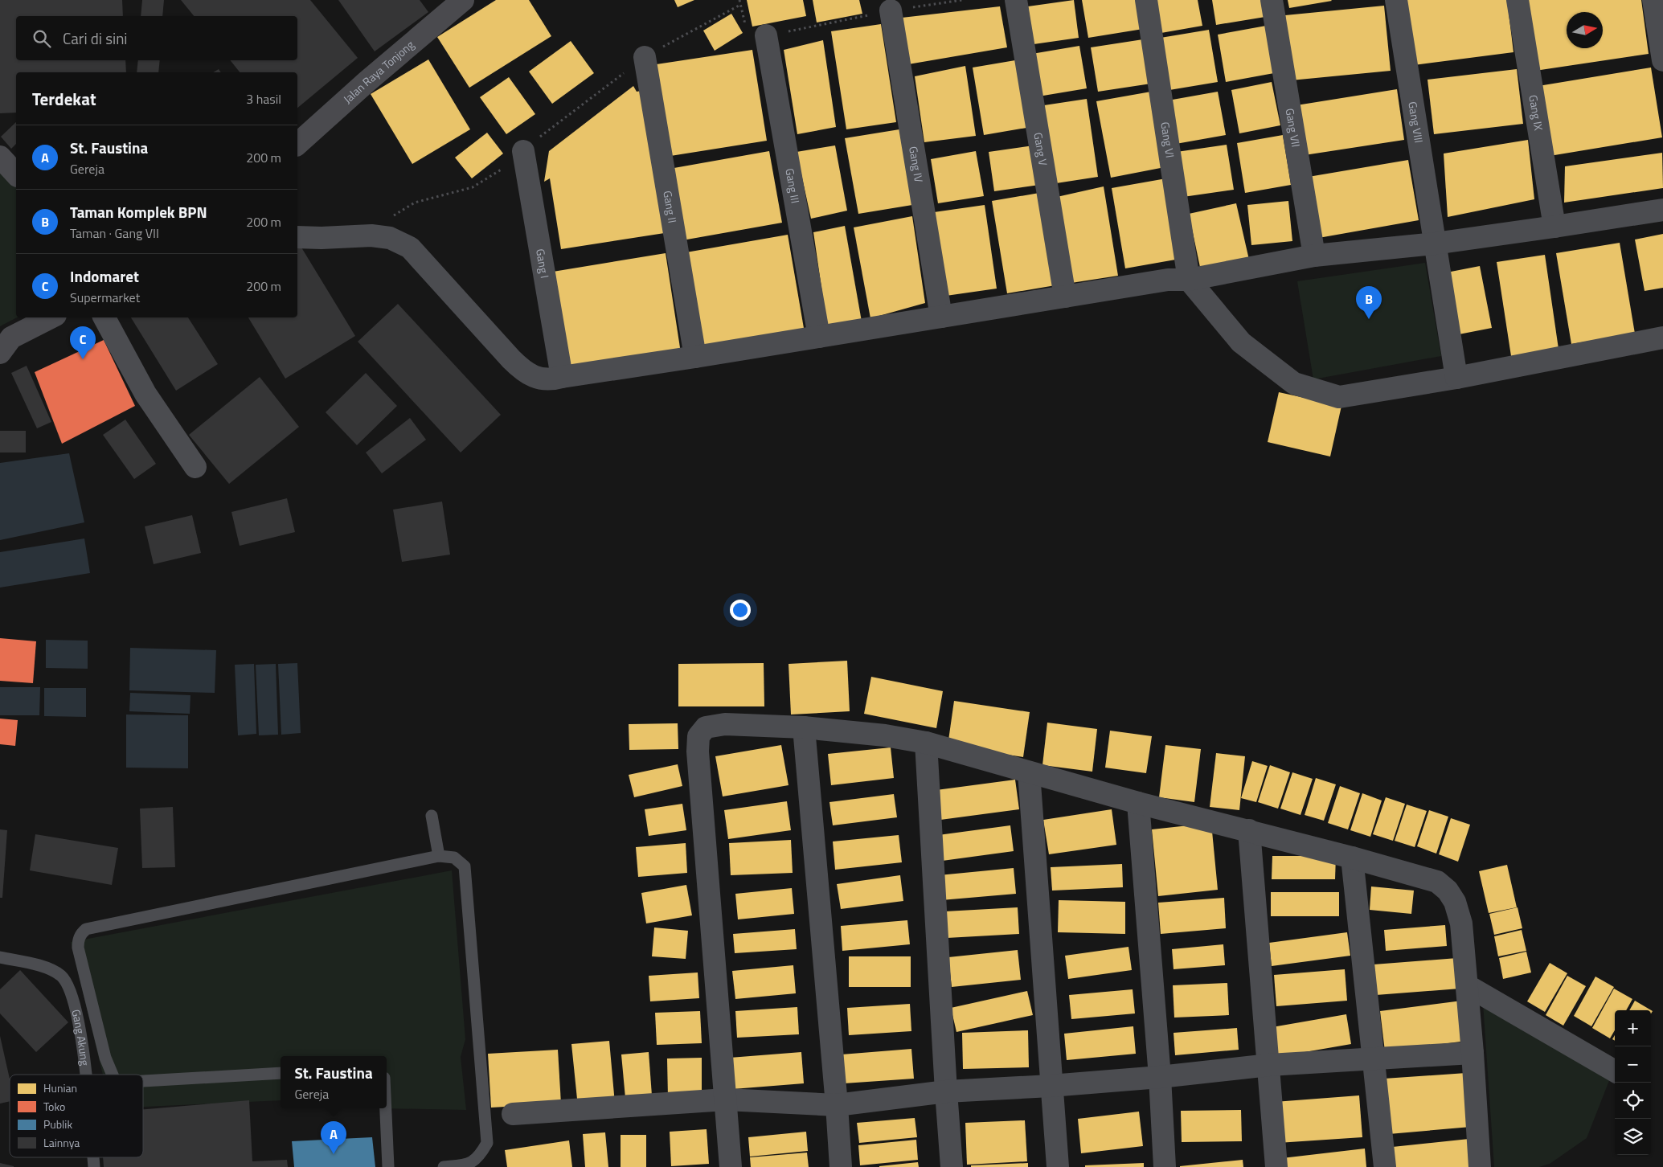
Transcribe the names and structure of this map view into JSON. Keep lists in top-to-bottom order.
{
  "streets": {
    "main road": ["Jalan Raya Tonjong"],
    "street": [
      "Gang IX",
      "Gang VIII",
      "Gang VII",
      "Gang VI",
      "Gang V",
      "Gang IV",
      "Gang III",
      "Gang II",
      "Gang I"
    ],
    "lane": ["Gang Akung"]
  },
  "legend": [
    "Hunian",
    "Toko",
    "Publik",
    "Lainnya"
  ],
  "north": "right",
  "page": {
    "search": "Cari di sini",
    "heading": ["Terdekat", "3 hasil"],
    "list": [
      {
        "mark": "A",
        "name": "St. Faustina",
        "note": "Gereja",
        "value": "200 m"
      },
      {
        "mark": "B",
        "name": "Taman Komplek BPN",
        "note": "Taman · Gang VII",
        "value": "200 m"
      },
      {
        "mark": "C",
        "name": "Indomaret",
        "note": "Supermarket",
        "value": "200 m"
      }
    ],
    "pins": ["B", "C", "A"],
    "map_buttons": ["+", "−"],
    "popup": ["St. Faustina", "Gereja"]
  }
}
